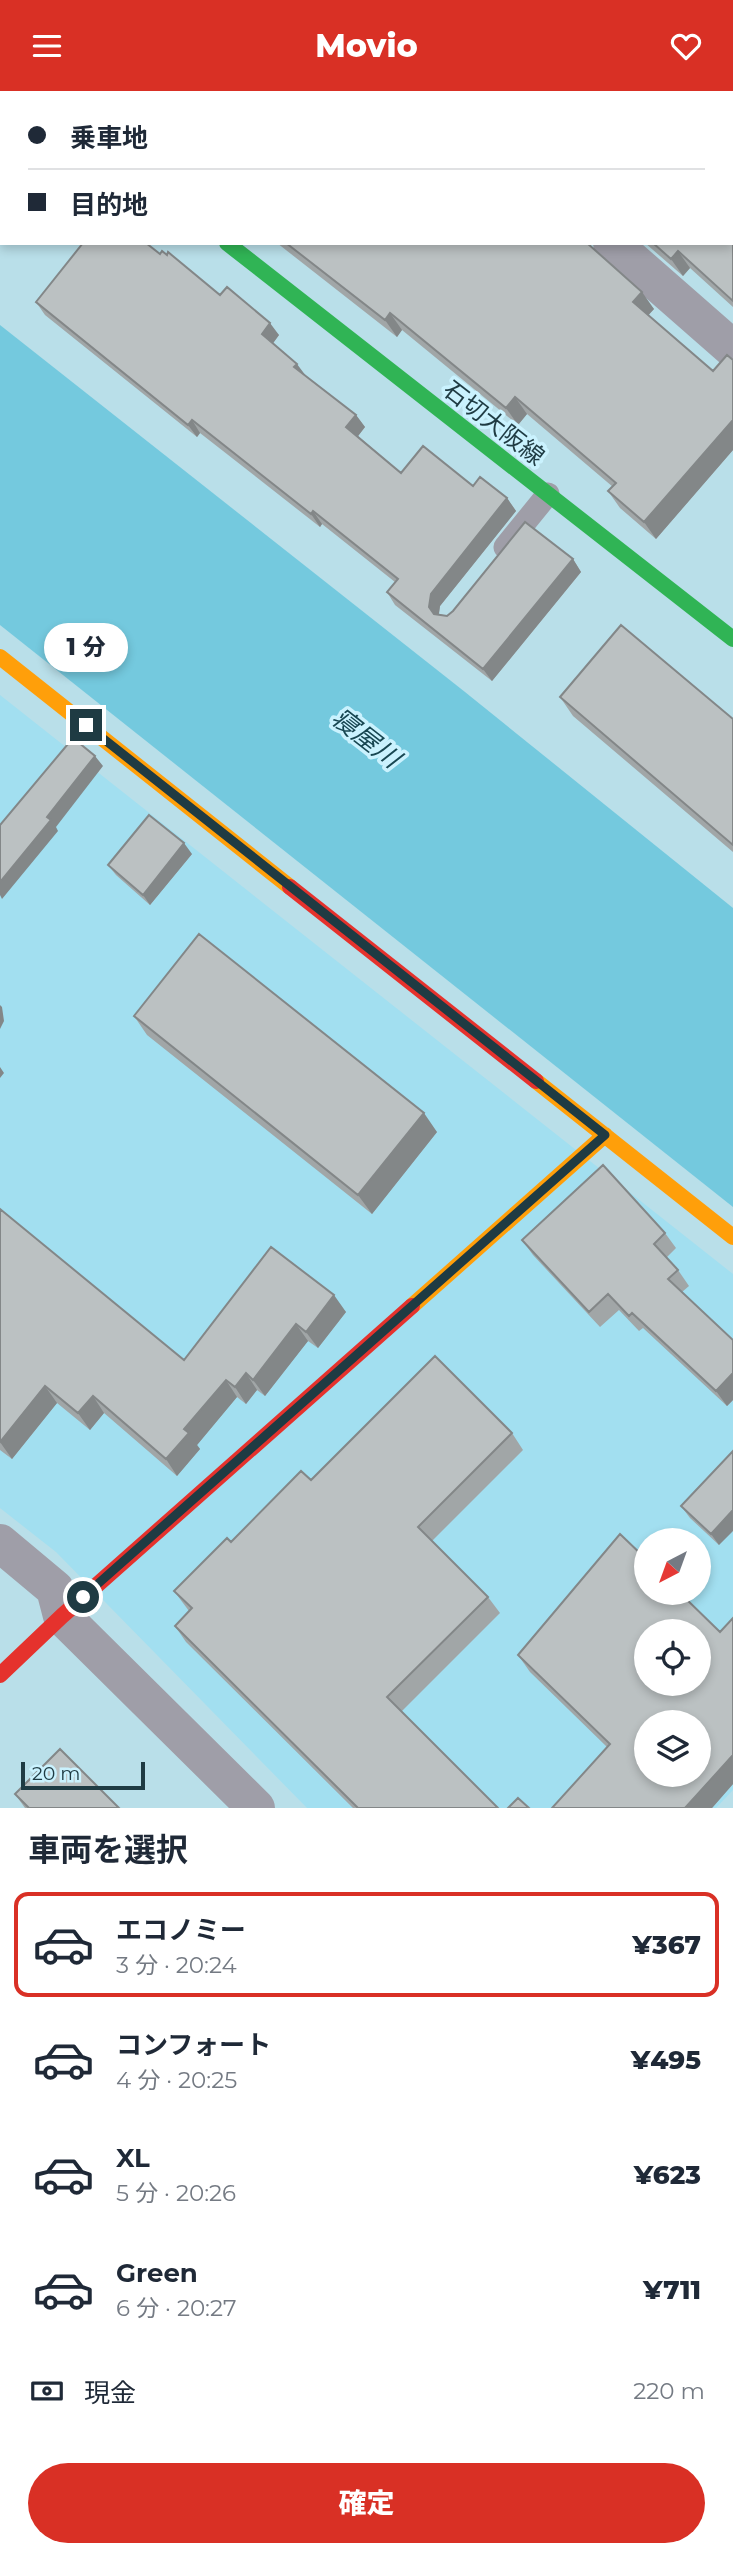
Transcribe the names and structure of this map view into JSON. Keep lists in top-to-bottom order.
{
  "streets": {
    "street": ["石切大阪線"]
  },
  "water": ["寝屋川"],
  "scale_bar": "20 m",
  "north": "bottom left",
  "page": {
    "header": "Movio",
    "banner": ["乗車地", "目的地"],
    "bubble": "1 分",
    "scale": "20 m",
    "heading": "車両を選択",
    "list": [
      {
        "name": "エコノミー",
        "note": "3 分 · 20:24",
        "value": "¥367"
      },
      {
        "name": "コンフォート",
        "note": "4 分 · 20:25",
        "value": "¥495"
      },
      {
        "name": "XL",
        "note": "5 分 · 20:26",
        "value": "¥623"
      },
      {
        "name": "Green",
        "note": "6 分 · 20:27",
        "value": "¥711"
      }
    ],
    "pay": ["現金", "220 m"],
    "buttons": "確定"
  }
}
